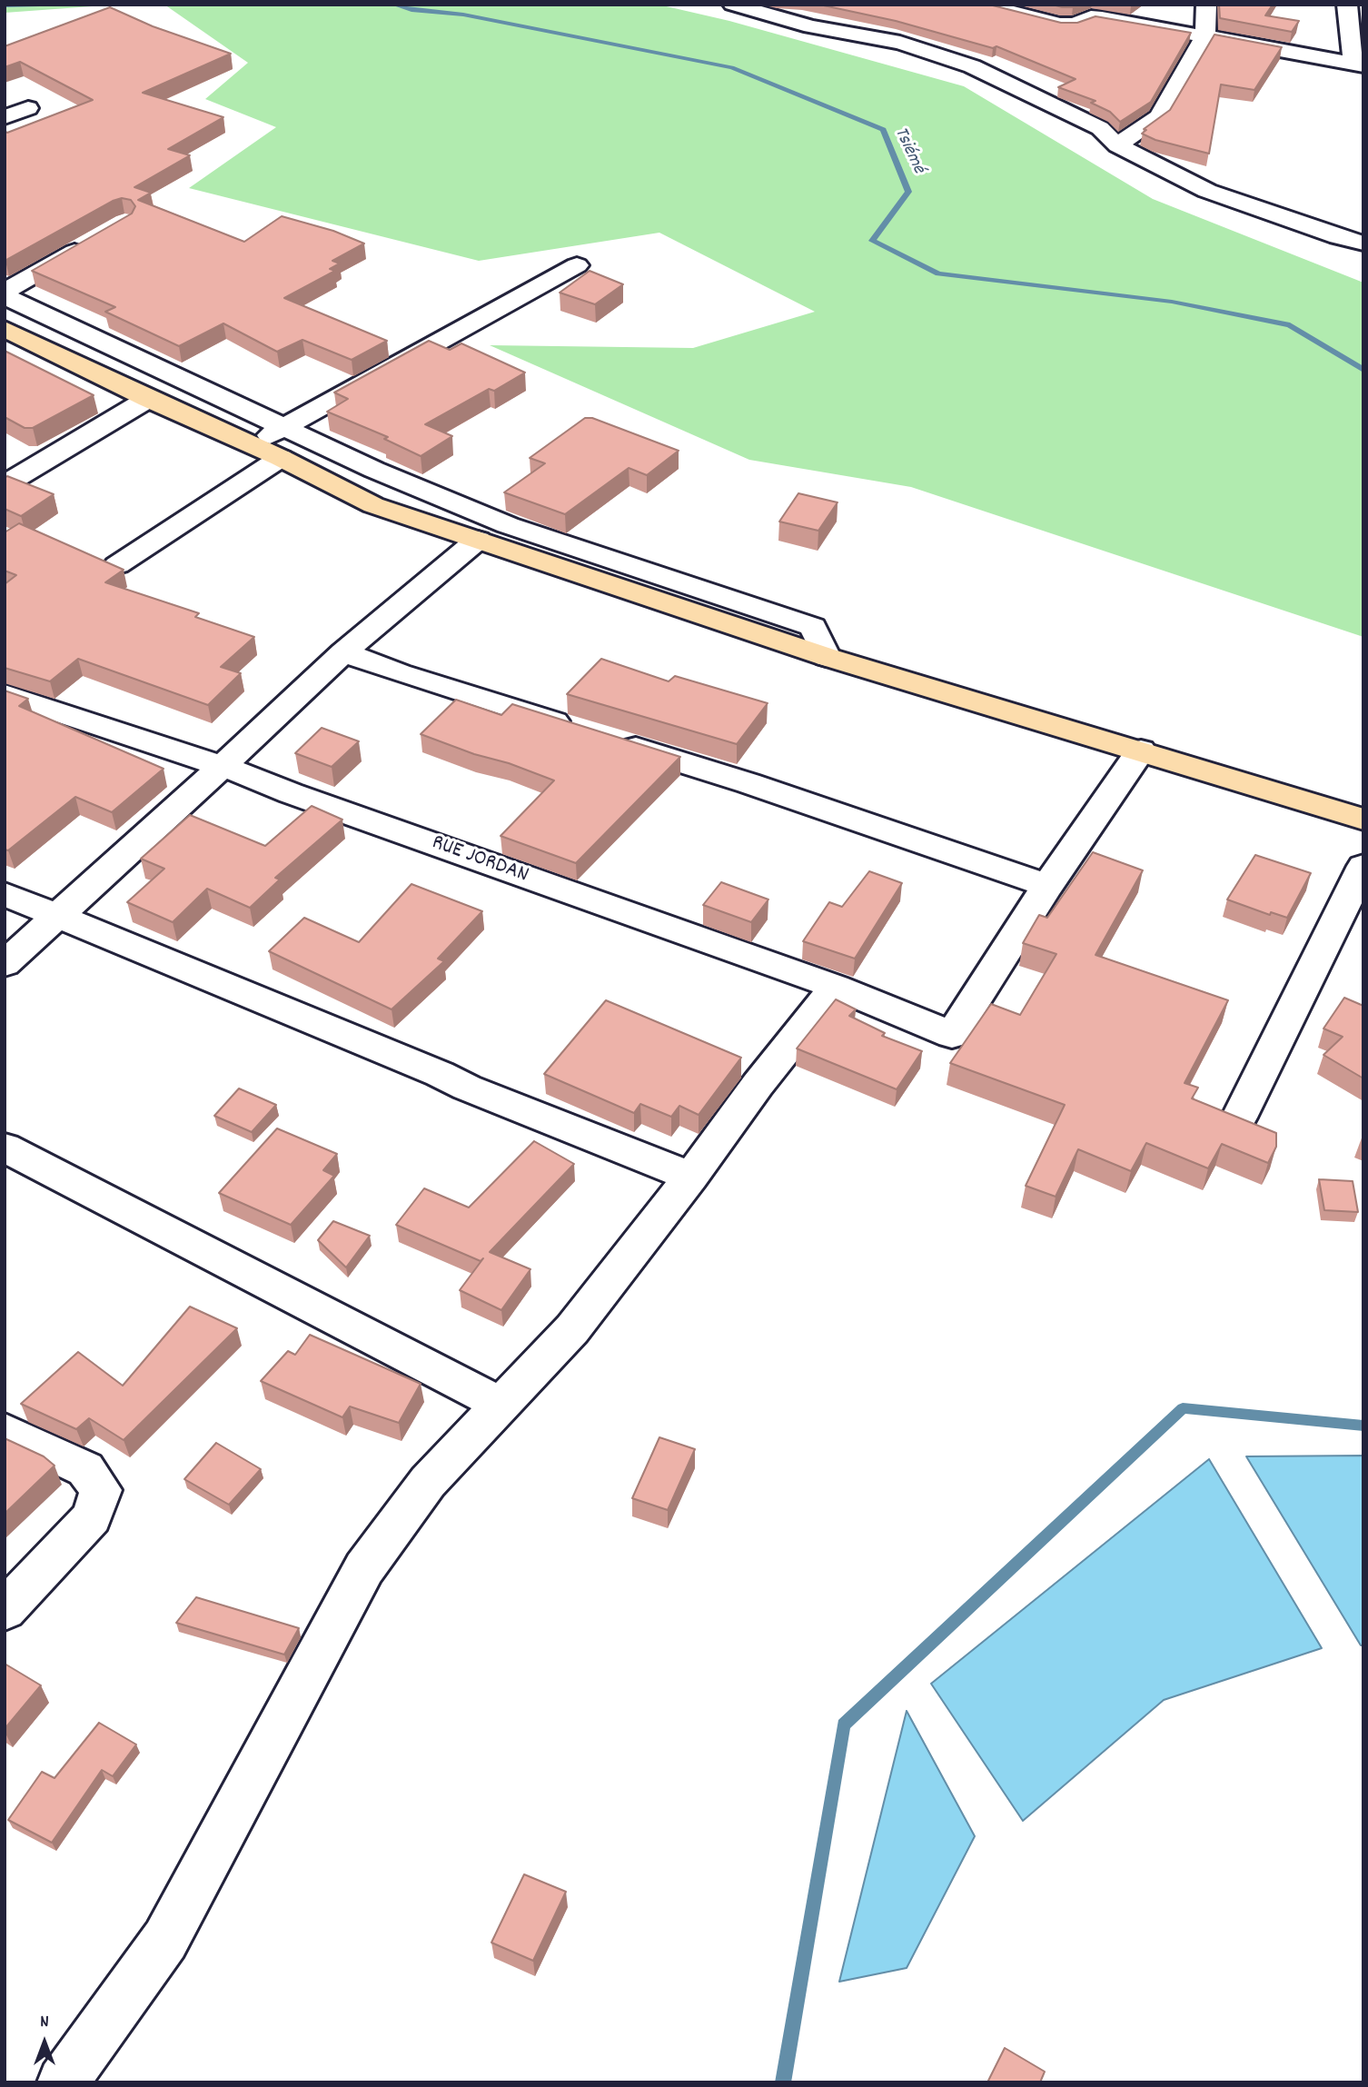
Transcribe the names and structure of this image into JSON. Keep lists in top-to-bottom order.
{
  "streets": {
    "street": ["RUE JORDAN"]
  },
  "water": ["Tsiémé"],
  "north": "top"
}
